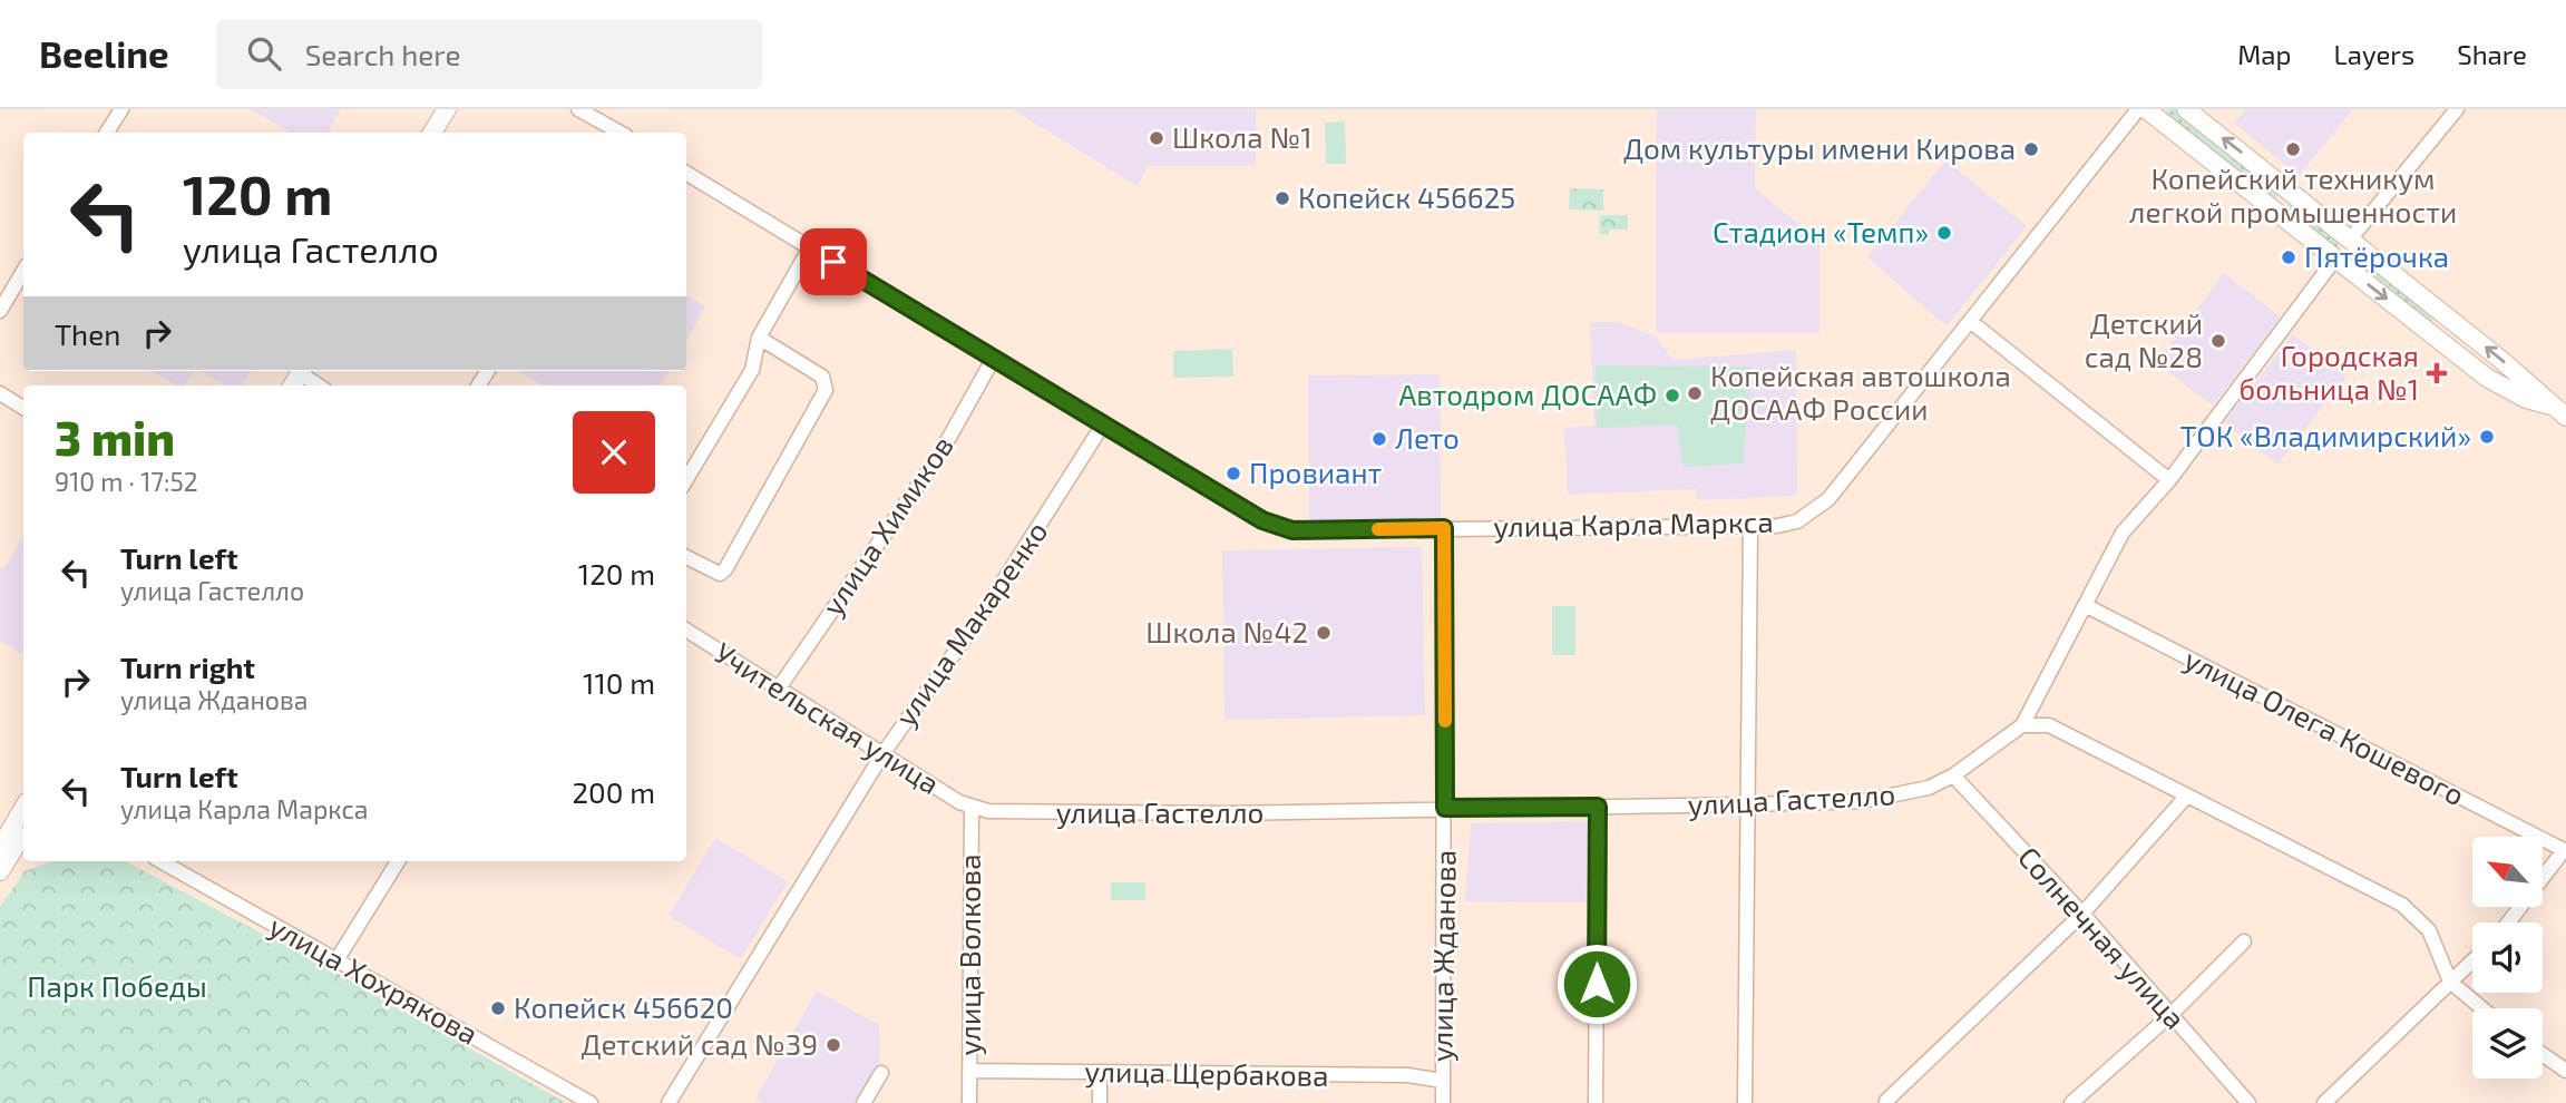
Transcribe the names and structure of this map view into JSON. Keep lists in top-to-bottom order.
{
  "streets": {
    "main road": ["улица Гастелло"],
    "street": [
      "улица Карла Маркса",
      "улица Химиков",
      "улица Макаренко",
      "Учительская улица",
      "улица Олега Кошевого",
      "Солнечная улица",
      "улица Волкова",
      "улица Жданова",
      "улица Хохрякова",
      "улица Щербакова"
    ]
  },
  "crossings": [
    ["улица Карла Маркса", "улица Химиков"],
    ["улица Карла Маркса", "улица Макаренко"],
    ["улица Карла Маркса", "улица Жданова"],
    ["улица Химиков", "Учительская улица"],
    ["улица Макаренко", "Учительская улица"],
    ["Учительская улица", "улица Гастелло"],
    ["Учительская улица", "улица Волкова"],
    ["улица Олега Кошевого", "улица Гастелло"],
    ["улица Гастелло", "Солнечная улица"],
    ["улица Гастелло", "улица Волкова"],
    ["улица Гастелло", "улица Жданова"],
    ["улица Волкова", "улица Щербакова"],
    ["улица Жданова", "улица Щербакова"]
  ],
  "parks": ["Парк Победы"],
  "places": {
    "other": [
      "Школа №1",
      "Дом культуры имени Кирова",
      "Копейский техникум легкой промышенности",
      "Копейск 456625",
      "Стадион «Темп»",
      "Пятёрочка",
      "Детский сад №28",
      "Копейская автошкола ДОСААФ России",
      "Автодром ДОСААФ",
      "ТОК «Владимирский»",
      "Лето",
      "Провиант",
      "Школа №42",
      "Копейск 456620",
      "Детский сад №39"
    ],
    "health": ["Городская больница №1"]
  },
  "north": "top left",
  "page": {
    "header": "Beeline",
    "search": "Search here",
    "nav": ["Map", "Layers", "Share"],
    "turn": ["120 m", "улица Гастелло"],
    "then": "Then",
    "heading": ["3 min", "910 m · 17:52"],
    "list": [
      {
        "name": "Turn left",
        "note": "улица Гастелло",
        "value": "120 m"
      },
      {
        "name": "Turn right",
        "note": "улица Жданова",
        "value": "110 m"
      },
      {
        "name": "Turn left",
        "note": "улица Карла Маркса",
        "value": "200 m"
      }
    ]
  }
}
